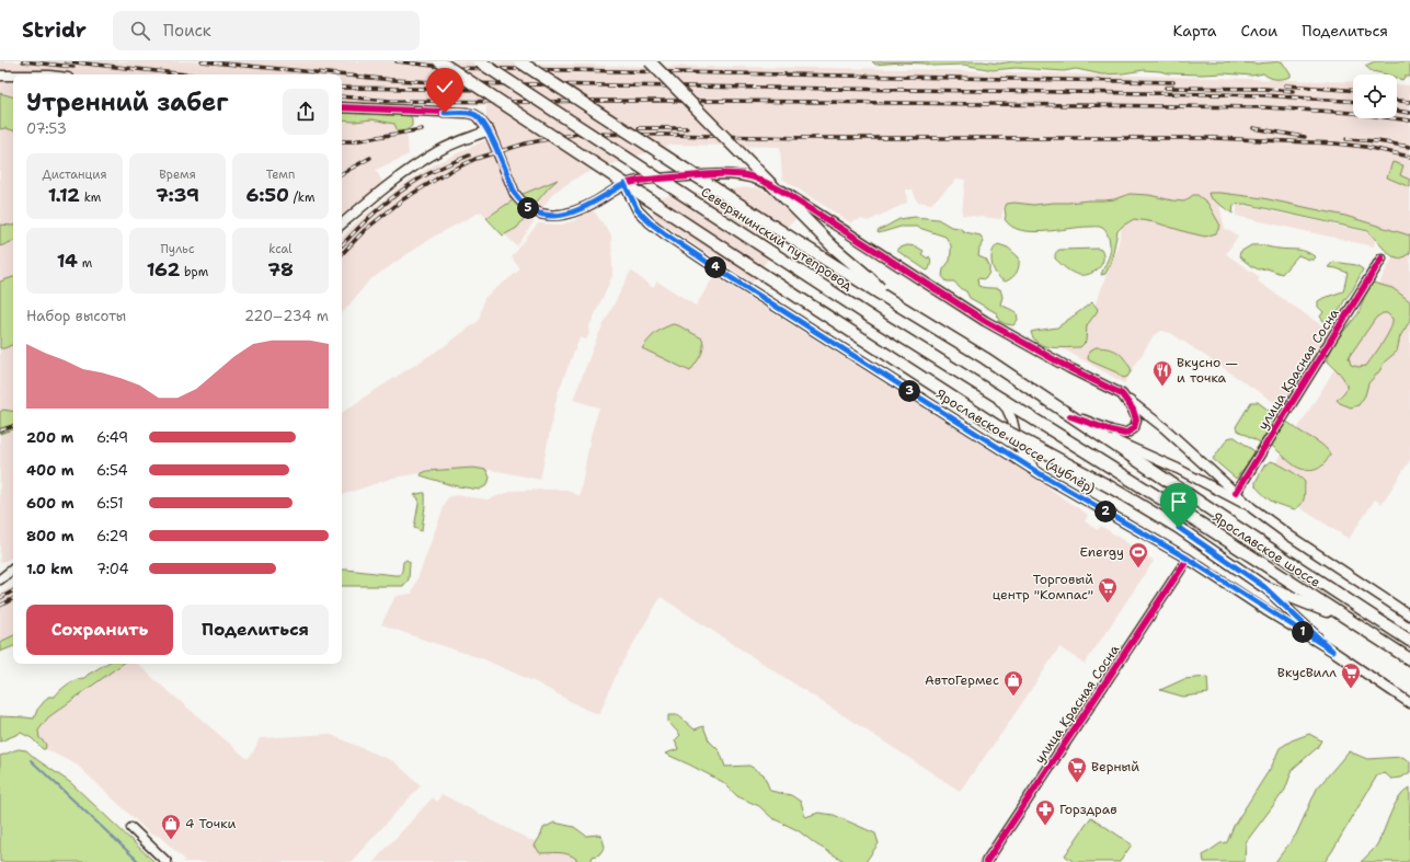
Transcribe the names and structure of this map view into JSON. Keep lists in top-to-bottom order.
{
  "streets": {
    "main road": ["Северянинский путепровод", "Ярославское шоссе"],
    "street": ["улица Красная Сосна", "Ярославское шоссе (дублёр)"]
  },
  "crossings": [
    ["Северянинский путепровод", "Ярославское шоссе"],
    ["улица Красная Сосна", "Ярославское шоссе (дублёр)"]
  ],
  "places": {
    "restaurant": ["Вкусно — и точка"],
    "sports": ["Energy"],
    "supermarket": ["Торговый центр \"Компас\"", "ВкусВилл", "Верный"],
    "shop": ["АвтоГермес", "4 Точки"],
    "pharmacy": ["Горздрав"]
  },
  "page": {
    "header": "Stridr",
    "search": "Поиск",
    "nav": ["Карта", "Слои", "Поделиться"],
    "heading": ["Утренний забег", "07:53"],
    "stats": [
      ["Дистанция", "1.12 km"],
      ["Время", "7:39"],
      ["Темп", "6:50 /km"],
      ["14 m"],
      ["Пульс", "162 bpm"],
      ["kcal", "78"]
    ],
    "pins": [
      "5",
      "4",
      "3",
      "2",
      "1"
    ],
    "chart": ["Набор высоты", "220–234 m"],
    "list": [
      {
        "name": "200 m",
        "note": "6:49"
      },
      {
        "name": "400 m",
        "note": "6:54"
      },
      {
        "name": "600 m",
        "note": "6:51"
      },
      {
        "name": "800 m",
        "note": "6:29"
      },
      {
        "name": "1.0 km",
        "note": "7:04"
      }
    ],
    "buttons": ["Сохранить", "Поделиться"]
  }
}
